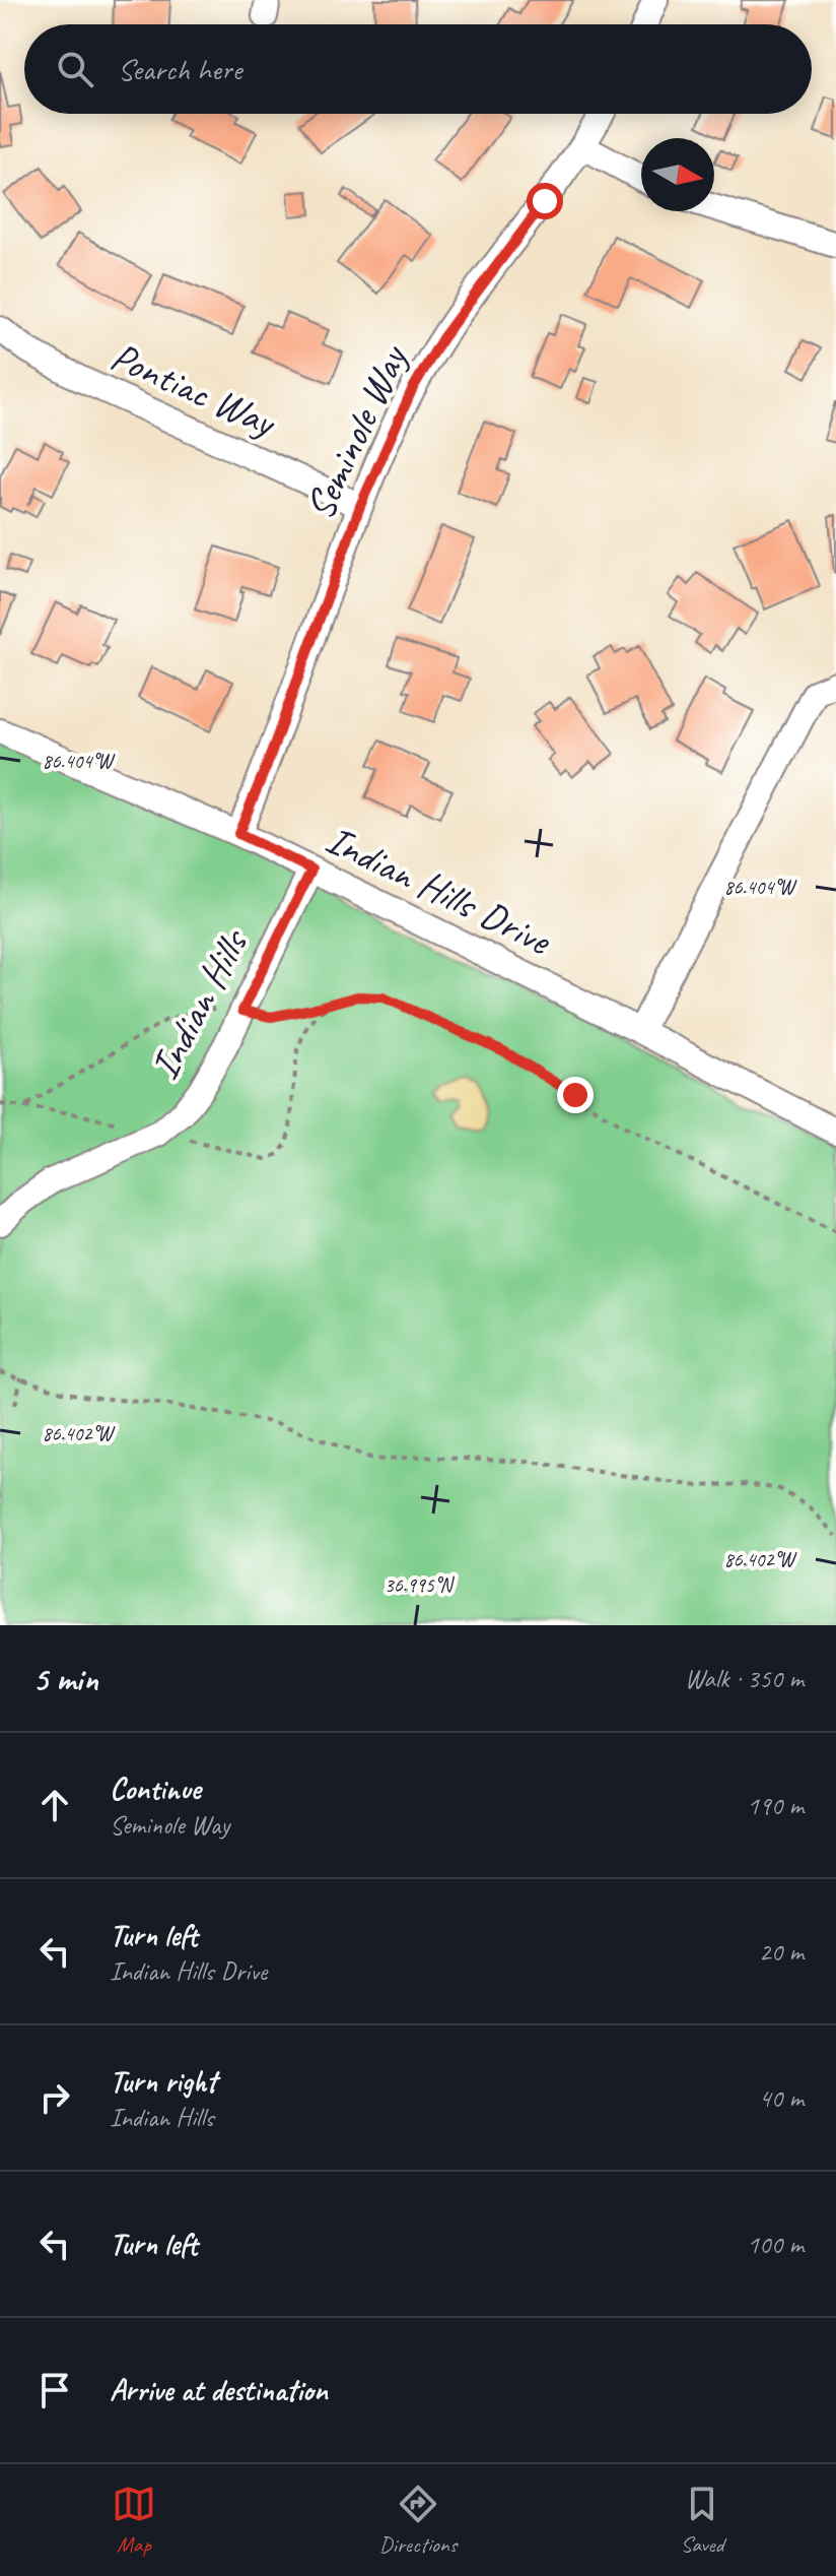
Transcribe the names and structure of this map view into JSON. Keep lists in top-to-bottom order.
{
  "streets": {
    "street": [
      "Pontiac Way",
      "Seminole Way",
      "Indian Hills Drive",
      "Indian Hills"
    ]
  },
  "crossings": [
    ["Pontiac Way", "Seminole Way"],
    ["Seminole Way", "Indian Hills Drive"],
    ["Indian Hills Drive", "Indian Hills"]
  ],
  "north": "right",
  "page": {
    "search": "Search here",
    "heading": ["5 min", "Walk · 350 m"],
    "list": [
      ["Continue", "Seminole Way", "190 m"],
      ["Turn left", "Indian Hills Drive", "20 m"],
      ["Turn right", "Indian Hills", "40 m"],
      ["Turn left", "100 m"],
      "Arrive at destination"
    ],
    "nav": ["Map", "Directions", "Saved"]
  },
  "coordinates": ["86.404°W", "86.402°W", "36.995°N"]
}
